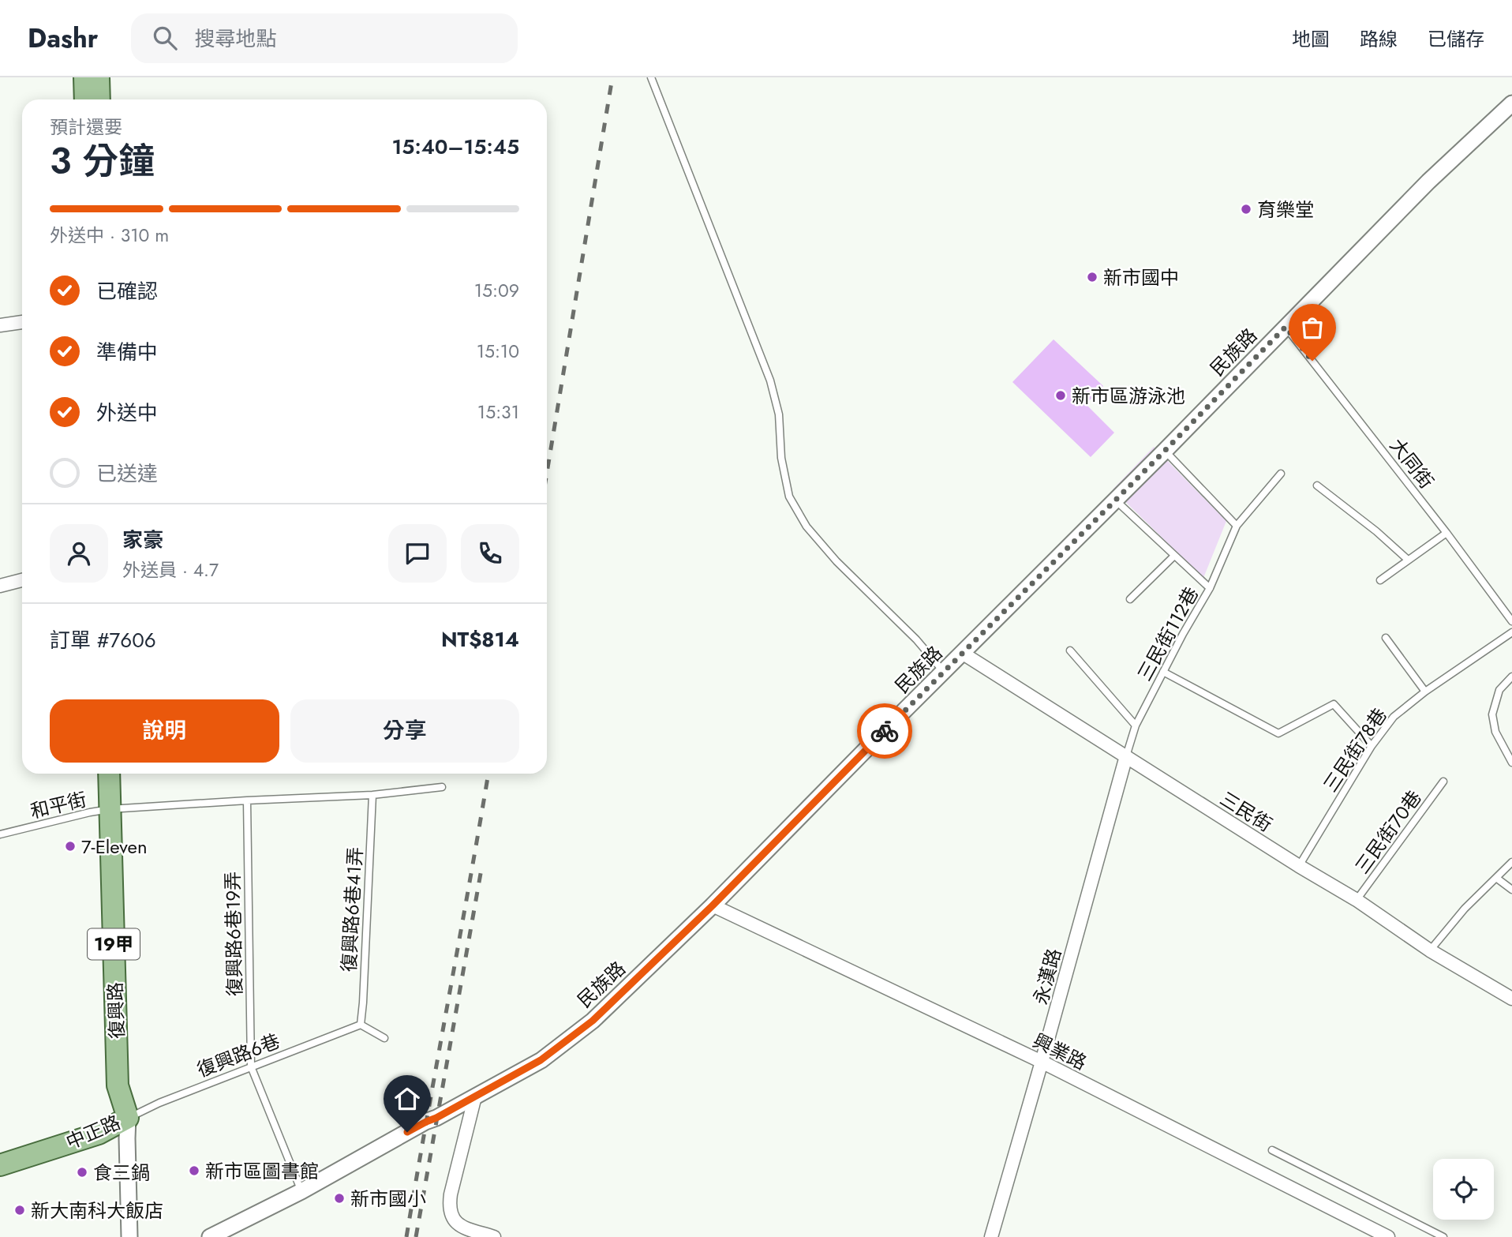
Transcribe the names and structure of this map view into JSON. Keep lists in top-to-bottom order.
{
  "streets": {
    "main road": ["19甲", "復興路", "中正路"],
    "street": [
      "民族路",
      "三民街",
      "永漢路",
      "興業路"
    ],
    "lane": [
      "大同街",
      "三民街112巷",
      "三民街78巷",
      "和平街",
      "三民街70巷",
      "復興路6巷41弄",
      "復興路6巷19弄",
      "復興路6巷"
    ]
  },
  "crossings": [
    ["民族路", "大同街"],
    ["民族路", "三民街"],
    ["民族路", "興業路"],
    ["三民街112巷", "三民街"],
    ["三民街112巷", "永漢路"],
    ["三民街78巷", "三民街"],
    ["和平街", "復興路6巷41弄"],
    ["和平街", "復興路6巷19弄"],
    ["和平街", "復興路"],
    ["三民街", "三民街70巷"],
    ["三民街", "永漢路"],
    ["復興路6巷41弄", "復興路6巷"],
    ["復興路6巷19弄", "復興路6巷"],
    ["永漢路", "興業路"],
    ["復興路", "復興路6巷"],
    ["復興路", "中正路"],
    ["復興路6巷", "中正路"]
  ],
  "places": [
    "育樂堂",
    "新市國中",
    "新市區游泳池",
    "7-Eleven",
    "新市區圖書館",
    "食三鍋",
    "新市國小",
    "新大南科大飯店"
  ],
  "page": {
    "header": "Dashr",
    "search": "搜尋地點",
    "nav": ["地圖", "路線", "已儲存"],
    "heading": ["3 分鐘", "預計還要", "15:40–15:45"],
    "panel": [
      "家豪",
      "外送員 · 4.7",
      "訂單 #7606",
      "NT$814"
    ],
    "bar": "外送中 · 310 m",
    "list": [
      ["已確認", "15:09"],
      ["準備中", "15:10"],
      ["外送中", "15:31"],
      "已送達"
    ],
    "buttons": ["說明", "分享"]
  }
}
